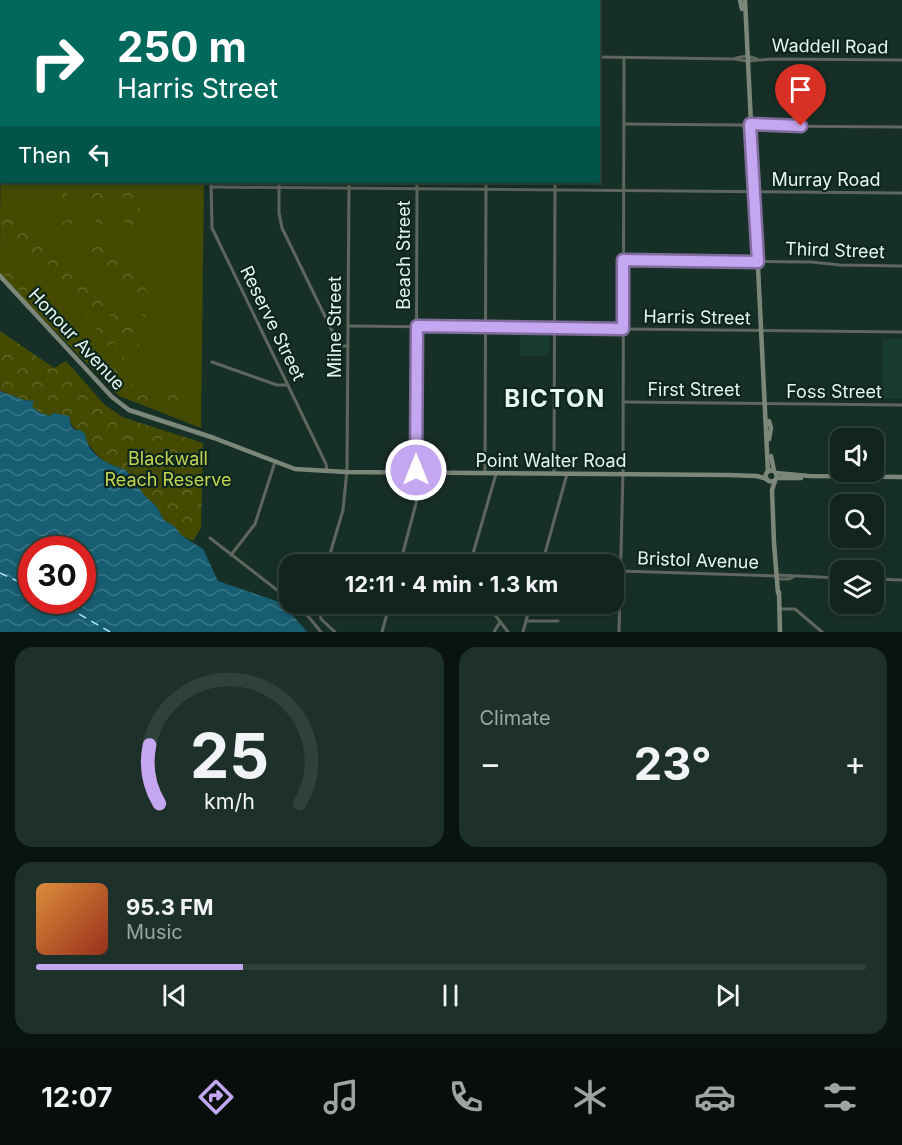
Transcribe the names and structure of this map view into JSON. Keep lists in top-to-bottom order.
{
  "streets": {
    "street": [
      "Waddell Road",
      "Murray Road",
      "Third Street",
      "Beach Street",
      "Harris Street",
      "Reserve Street",
      "Milne Street",
      "Honour Avenue",
      "First Street",
      "Foss Street",
      "Point Walter Road",
      "Bristol Avenue"
    ]
  },
  "crossings": [
    ["Murray Road", "Beach Street"],
    ["Murray Road", "Reserve Street"],
    ["Murray Road", "Milne Street"],
    ["Beach Street", "Harris Street"],
    ["Beach Street", "Point Walter Road"],
    ["Harris Street", "Milne Street"],
    ["Reserve Street", "Point Walter Road"],
    ["Milne Street", "Point Walter Road"],
    ["Honour Avenue", "Point Walter Road"],
    ["First Street", "Foss Street"]
  ],
  "districts": ["BICTON"],
  "parks": ["Blackwall Reach Reserve"],
  "page": {
    "turn": ["250 m", "Harris Street"],
    "then": "Then",
    "limit": "30",
    "trip": "12:11 · 4 min · 1.3 km",
    "tile": "Climate",
    "heat": ["−", "23°", "+"],
    "song": ["95.3 FM", "Music"],
    "tabs": "12:07",
    "gauge": ["25", "km/h"]
  }
}
